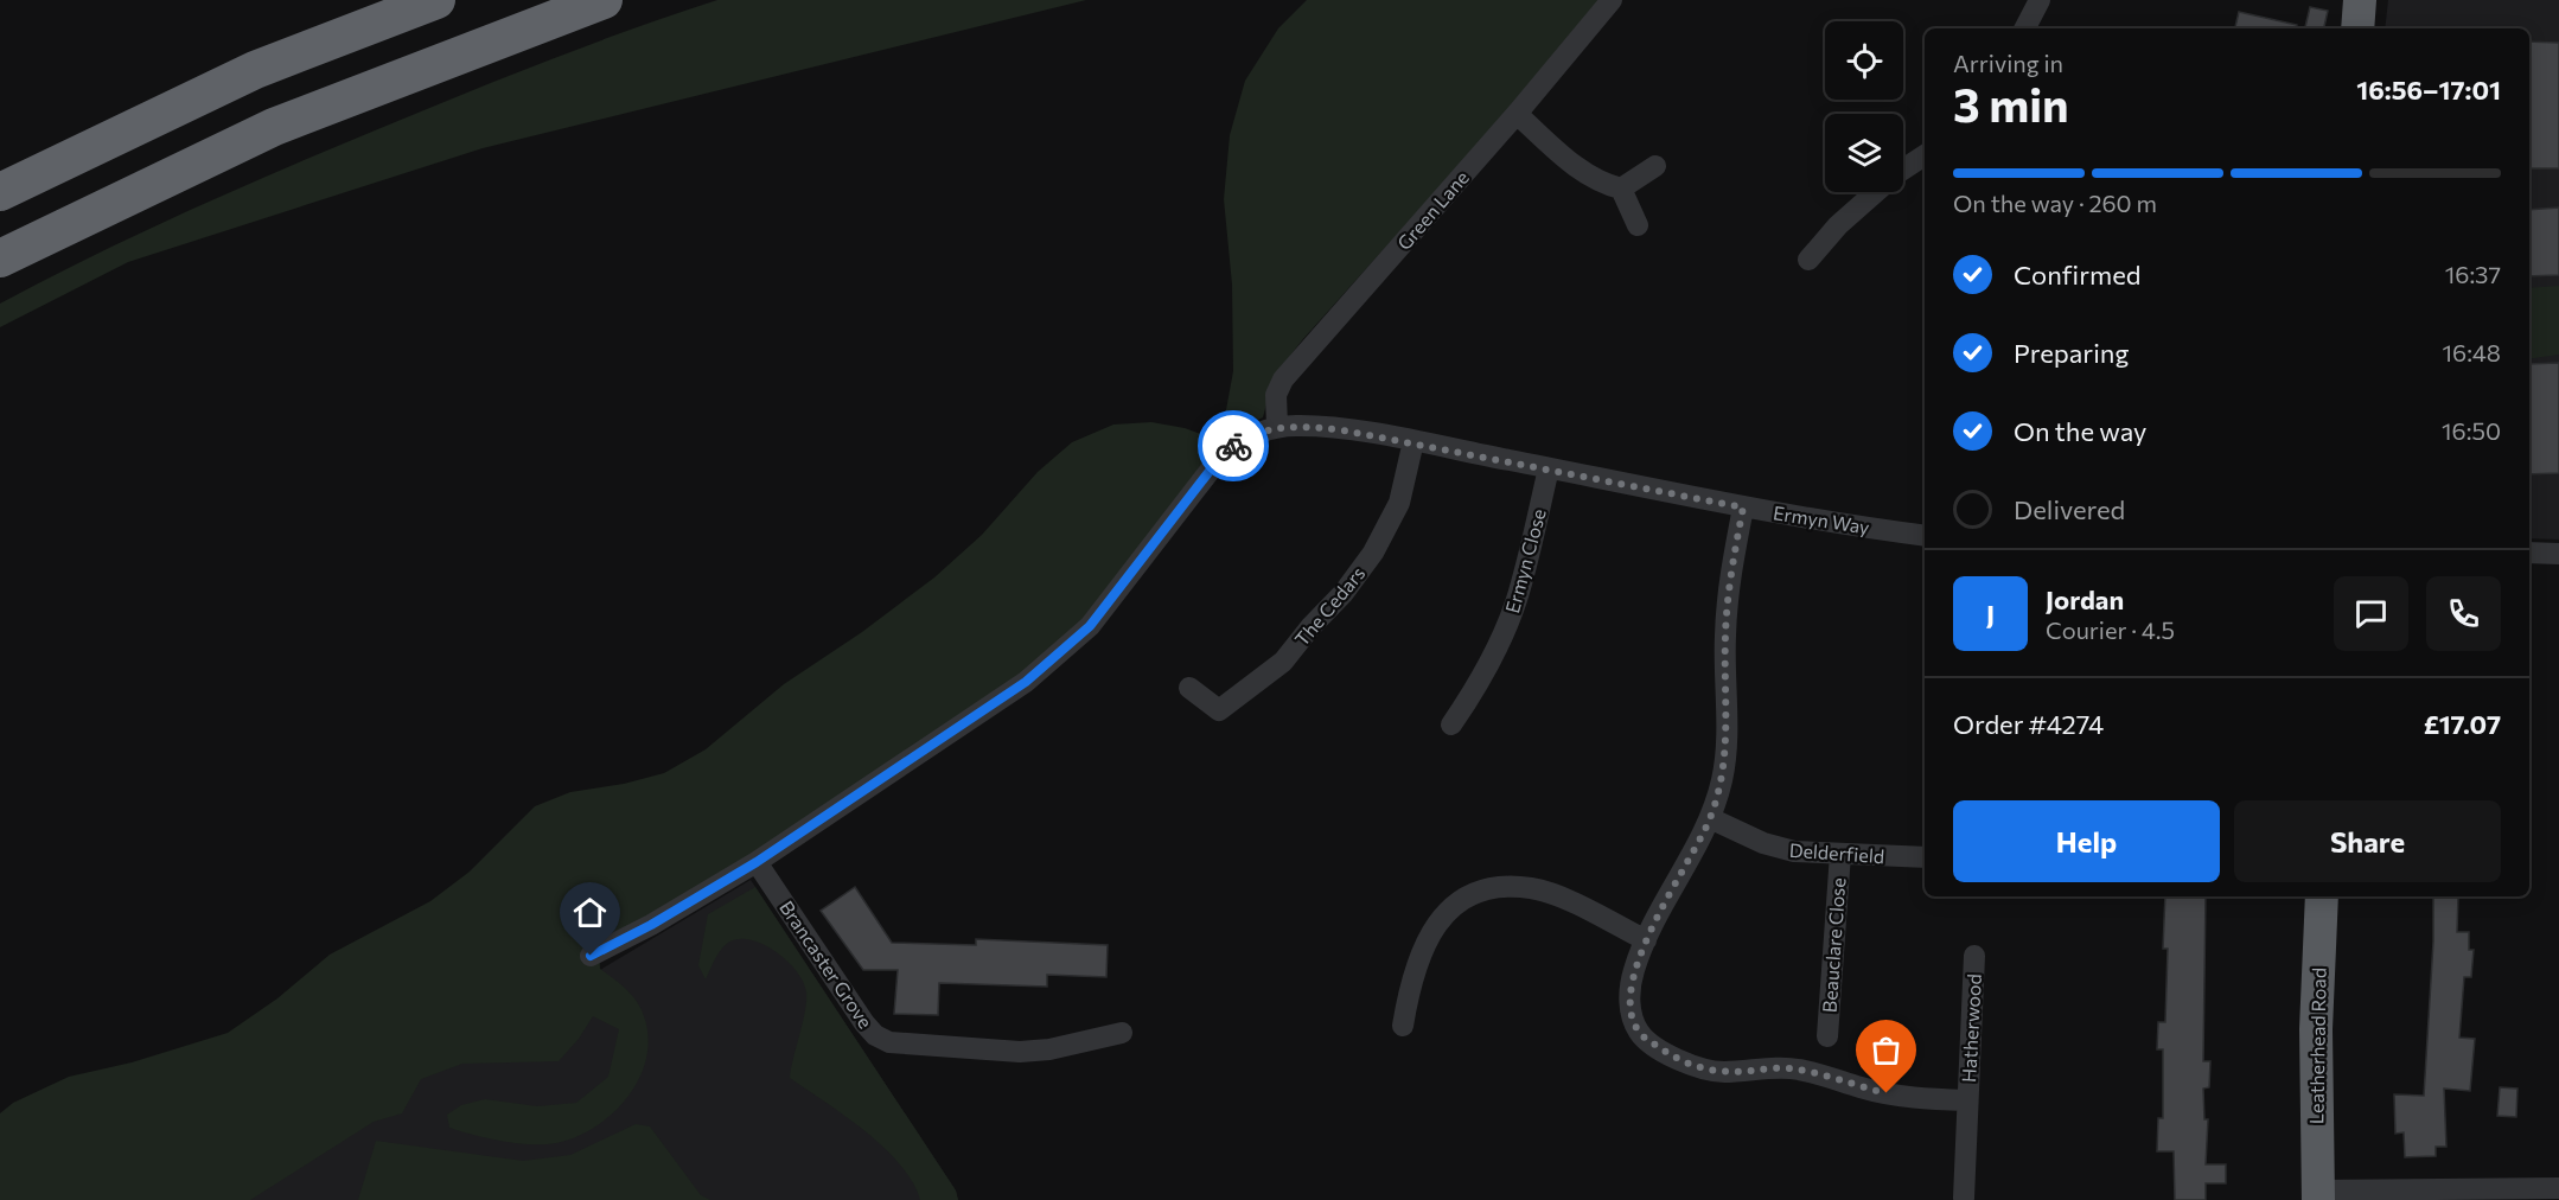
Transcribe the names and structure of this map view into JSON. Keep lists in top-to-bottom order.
{
  "streets": {
    "highway": ["Leatherhead Road"],
    "street": [
      "Green Lane",
      "Ermyn Way",
      "Ermyn Close",
      "The Cedars",
      "Delderfield",
      "Beauclare Close",
      "Brancaster Grove",
      "Hatherwood"
    ]
  },
  "crossings": [
    ["Green Lane", "Ermyn Way"],
    ["Ermyn Way", "Ermyn Close"],
    ["Ermyn Way", "The Cedars"],
    ["Ermyn Way", "Brancaster Grove"],
    ["Ermyn Way", "Hatherwood"],
    ["Delderfield", "Beauclare Close"],
    ["Delderfield", "Hatherwood"]
  ],
  "page": {
    "heading": ["3 min", "Arriving in", "16:56–17:01"],
    "panel": [
      "Jordan",
      "Courier · 4.5",
      "Order #4274",
      "£17.07"
    ],
    "bar": "On the way · 260 m",
    "list": [
      ["Confirmed", "16:37"],
      ["Preparing", "16:48"],
      ["On the way", "16:50"],
      "Delivered"
    ],
    "round": "J",
    "buttons": ["Help", "Share"]
  }
}
